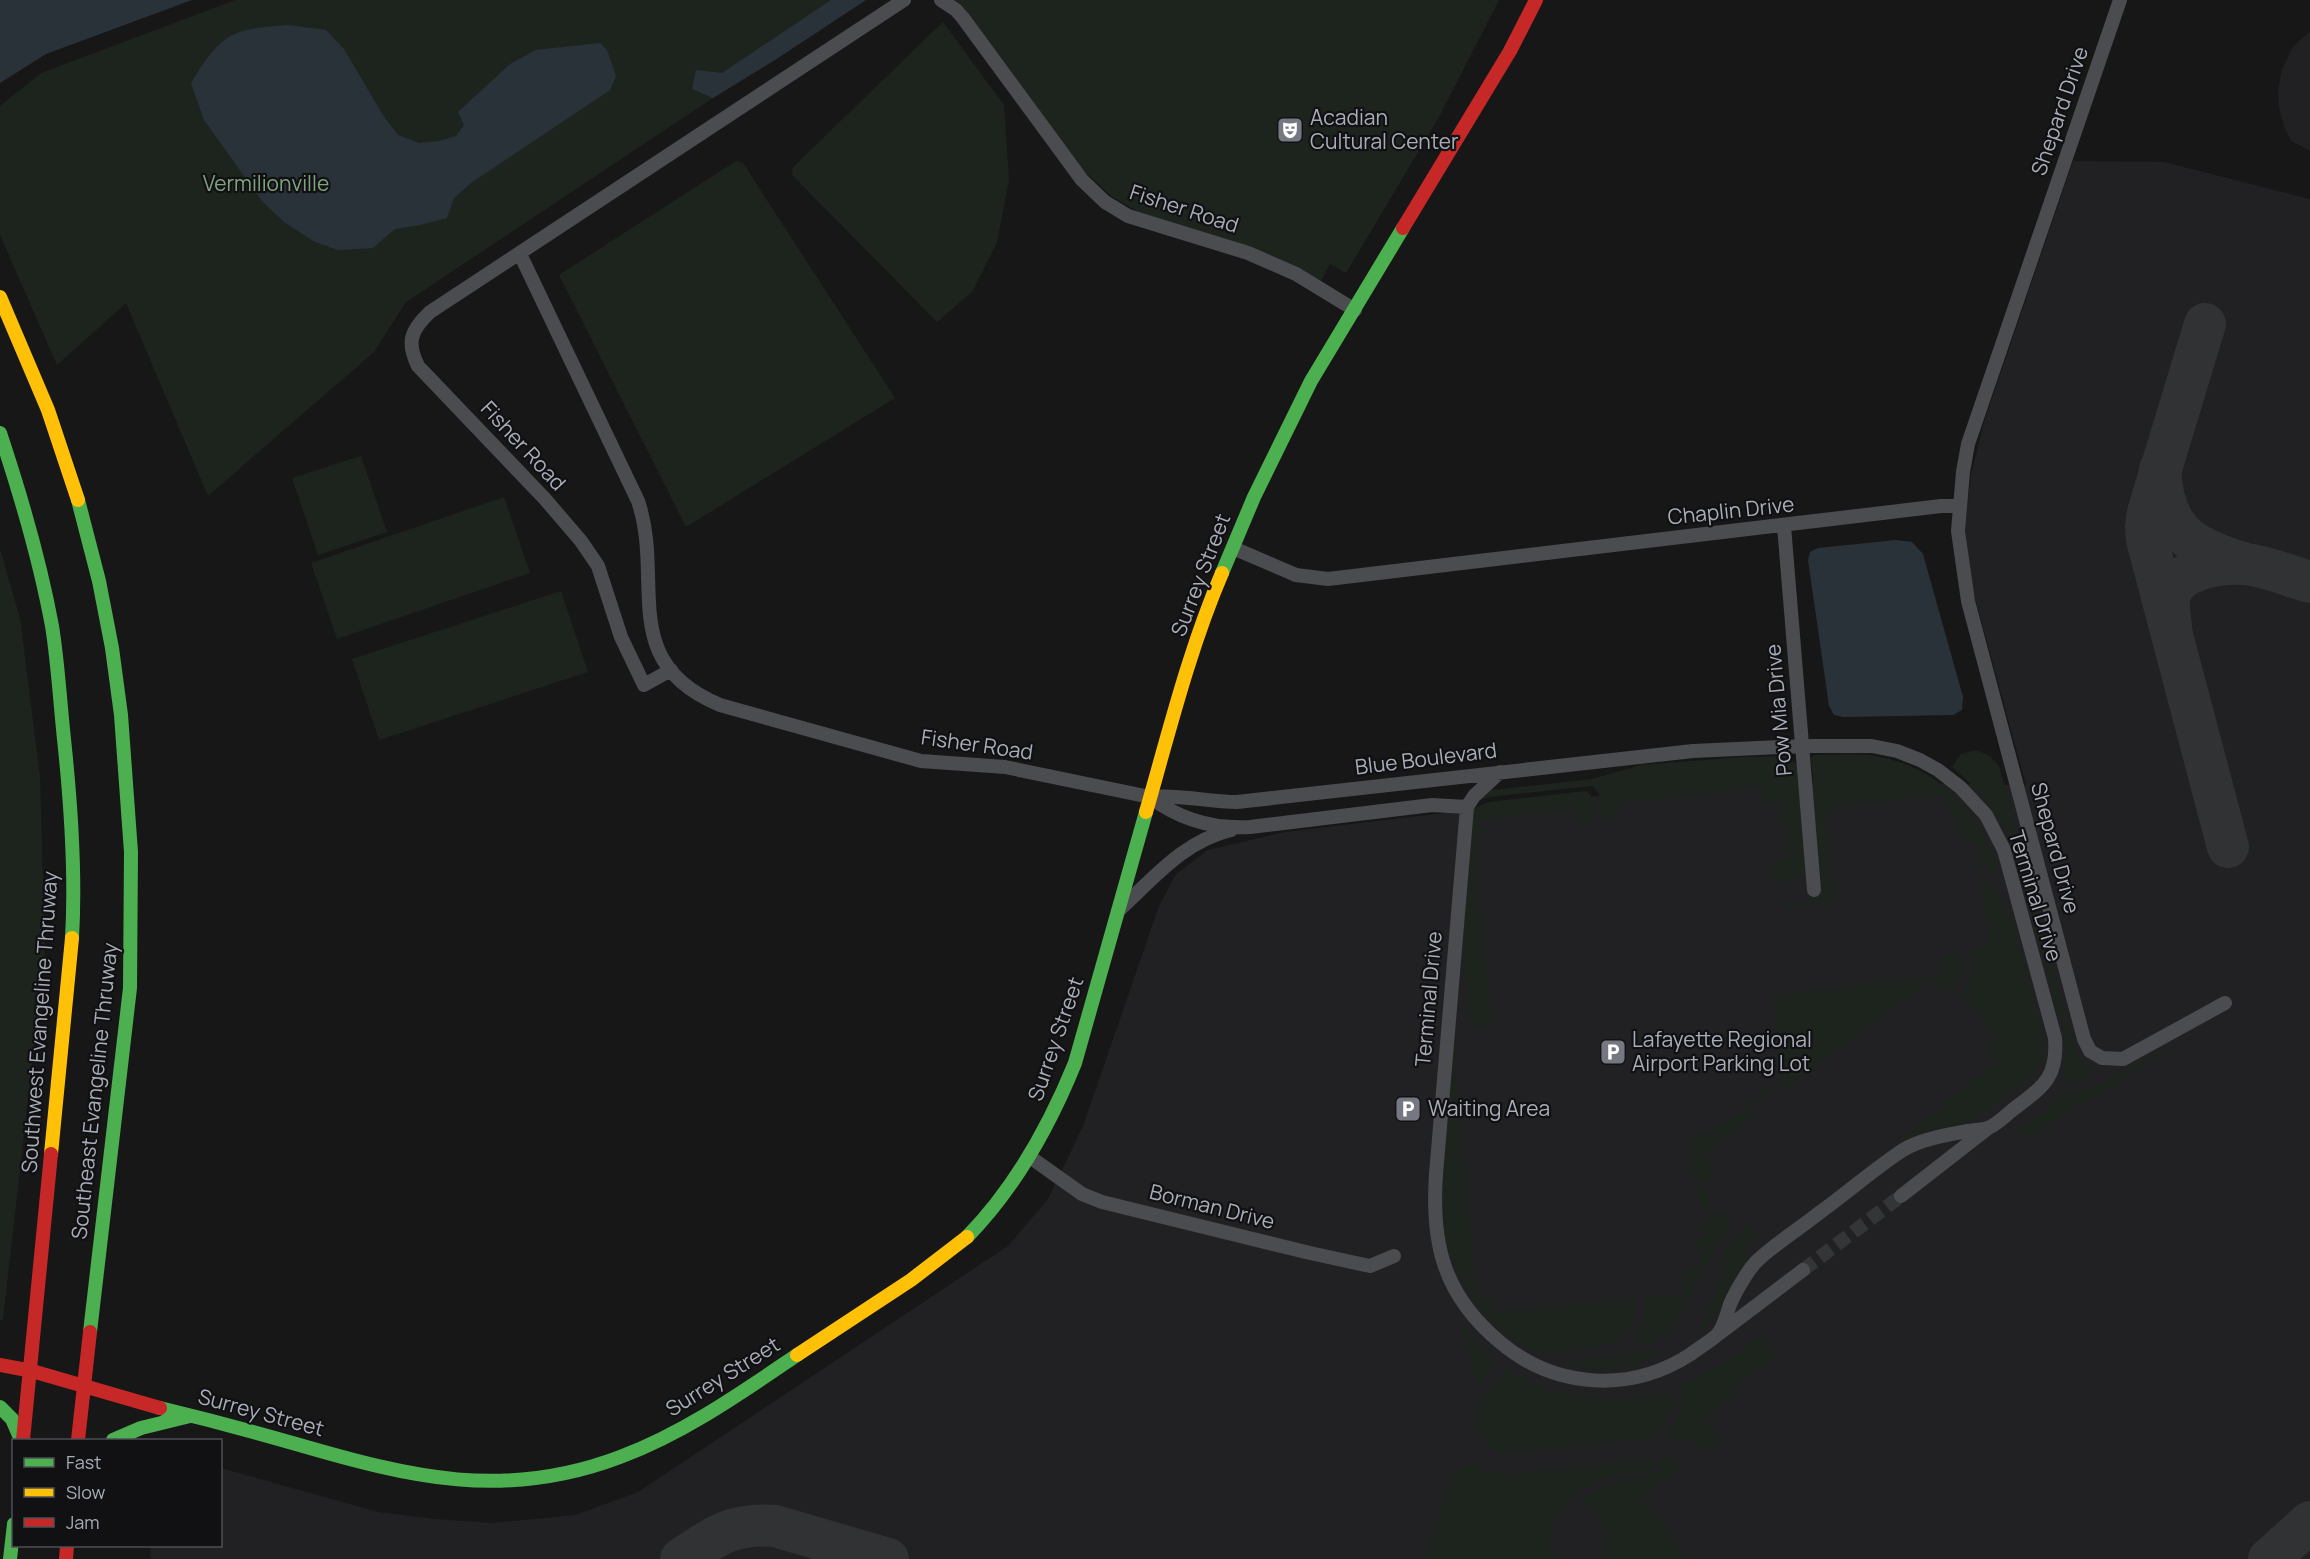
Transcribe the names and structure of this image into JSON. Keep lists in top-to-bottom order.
{
  "streets": {
    "main road": ["Surrey Street", "Southwest Evangeline Thruway", "Southeast Evangeline Thruway"],
    "street": [
      "Shepard Drive",
      "Fisher Road",
      "Chaplin Drive",
      "Pow Mia Drive",
      "Blue Boulevard",
      "Terminal Drive",
      "Borman Drive"
    ]
  },
  "crossings": [
    ["Shepard Drive", "Chaplin Drive"],
    ["Fisher Road", "Surrey Street"],
    ["Fisher Road", "Blue Boulevard"],
    ["Chaplin Drive", "Surrey Street"],
    ["Chaplin Drive", "Pow Mia Drive"],
    ["Surrey Street", "Blue Boulevard"],
    ["Surrey Street", "Southwest Evangeline Thruway"],
    ["Surrey Street", "Southeast Evangeline Thruway"],
    ["Surrey Street", "Borman Drive"],
    ["Pow Mia Drive", "Blue Boulevard"],
    ["Pow Mia Drive", "Terminal Drive"],
    ["Blue Boulevard", "Terminal Drive"]
  ],
  "parks": ["Vermilionville"],
  "places": {
    "theatre": ["Acadian Cultural Center"],
    "parking": ["Lafayette Regional Airport Parking Lot", "Waiting Area"]
  },
  "legend": ["Fast", "Slow", "Jam"]
}
